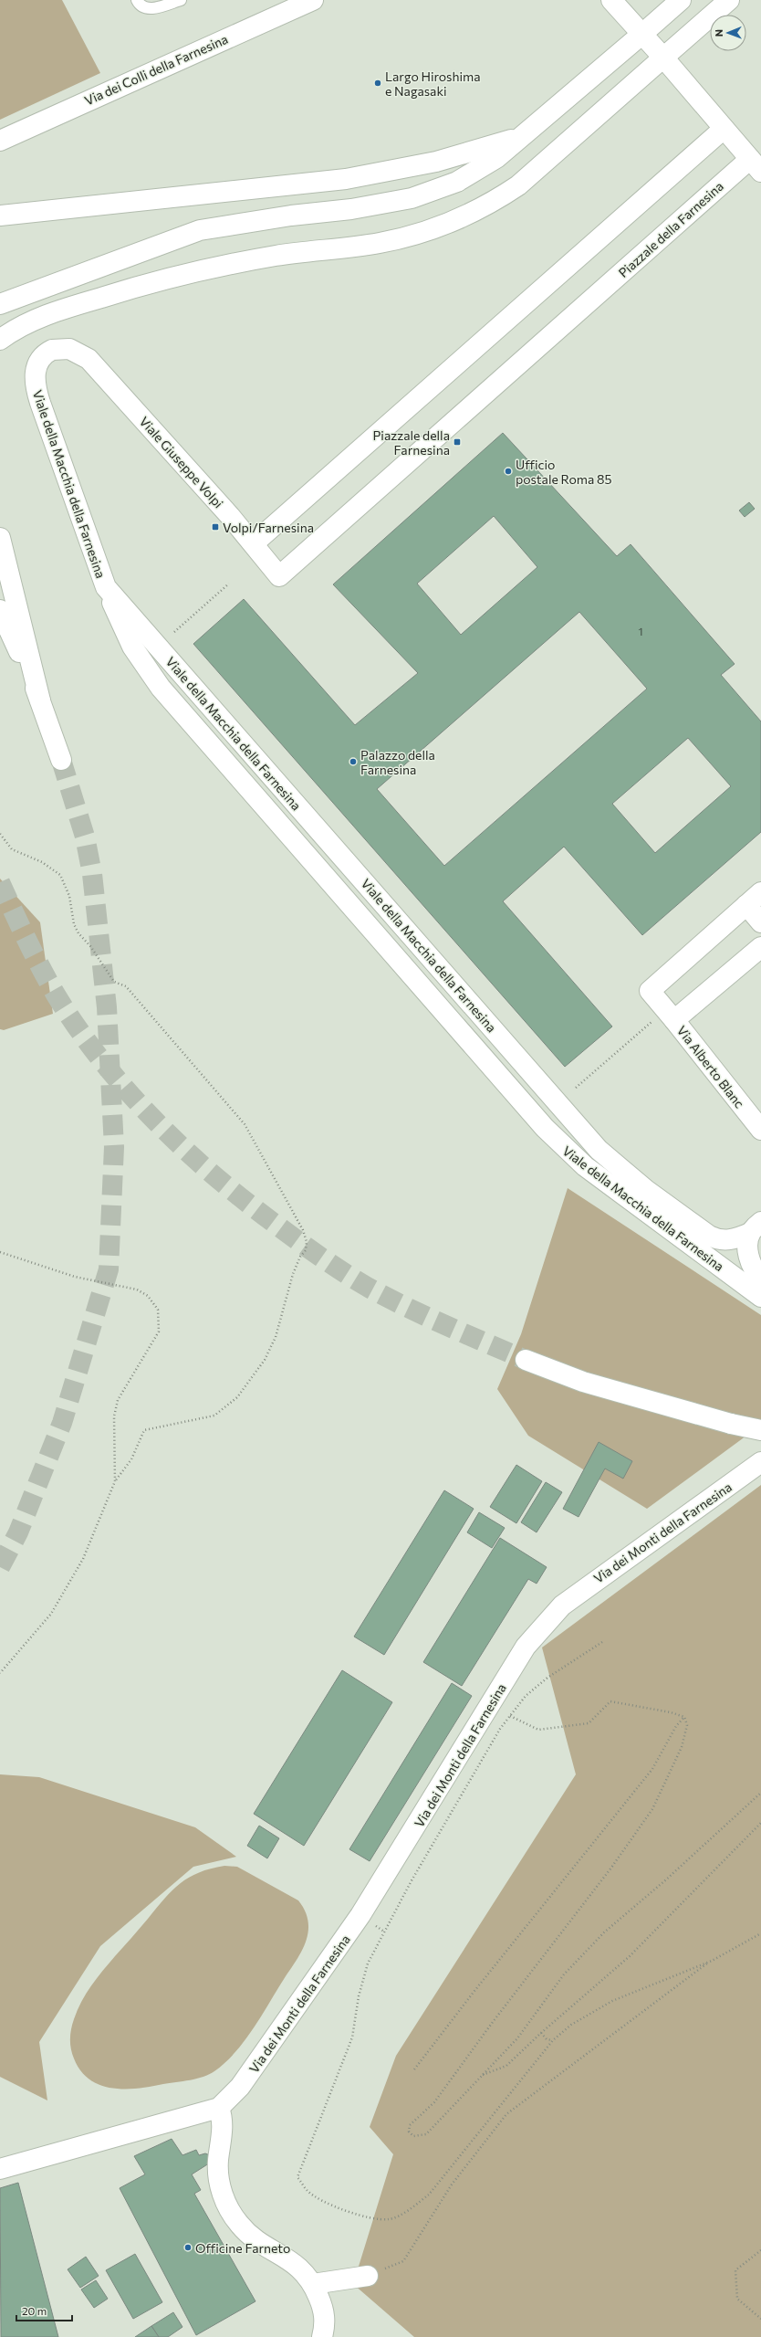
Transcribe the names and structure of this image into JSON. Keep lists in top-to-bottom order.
{
  "streets": {
    "main road": [
      "Via dei Colli della Farnesina",
      "Piazzale della Farnesina",
      "Viale Giuseppe Volpi",
      "Viale della Macchia della Farnesina",
      "Via Alberto Blanc",
      "Via dei Monti della Farnesina"
    ]
  },
  "crossings": [
    ["Piazzale della Farnesina", "Viale Giuseppe Volpi"],
    ["Viale Giuseppe Volpi", "Viale della Macchia della Farnesina"]
  ],
  "places": {
    "other": [
      "Largo Hiroshima e Nagasaki",
      "Ufficio postale Roma 85",
      "Palazzo della Farnesina",
      "Officine Farneto"
    ],
    "transit": ["Piazzale della Farnesina", "Volpi/Farnesina"]
  },
  "house_numbers": ["1"],
  "scale_bar": "20 m",
  "north": "left"
}
